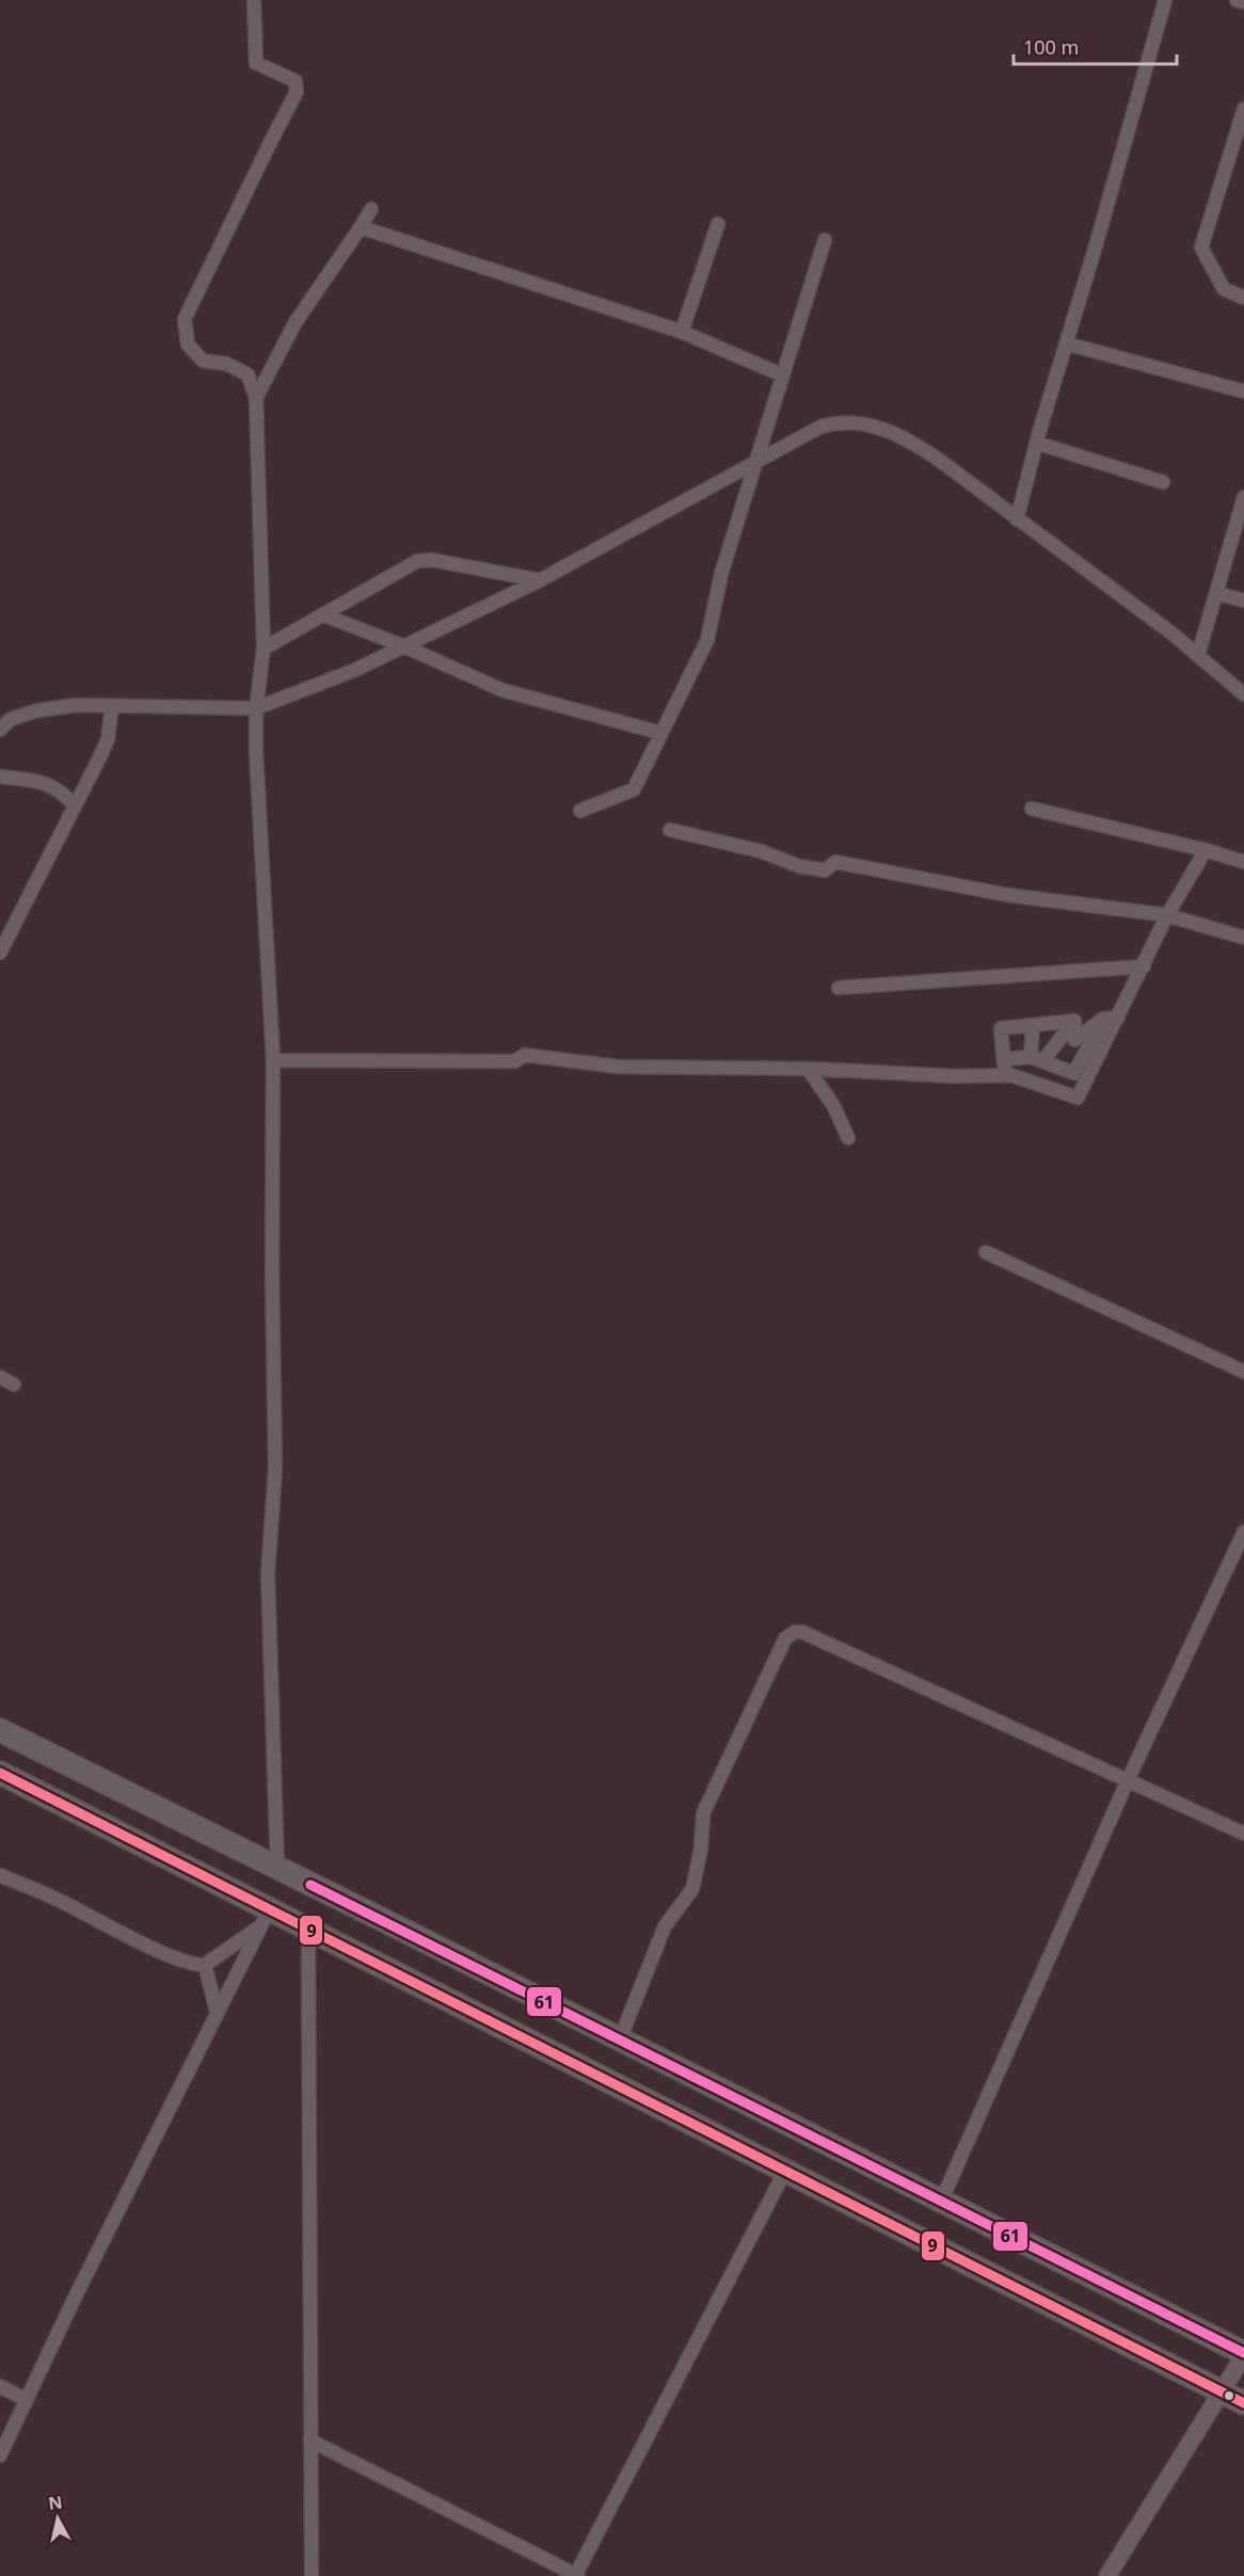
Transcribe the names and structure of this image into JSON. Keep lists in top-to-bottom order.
{
  "lines": ["transit line 9", "transit line 61"],
  "scale_bar": "100 m",
  "north": "top"
}
